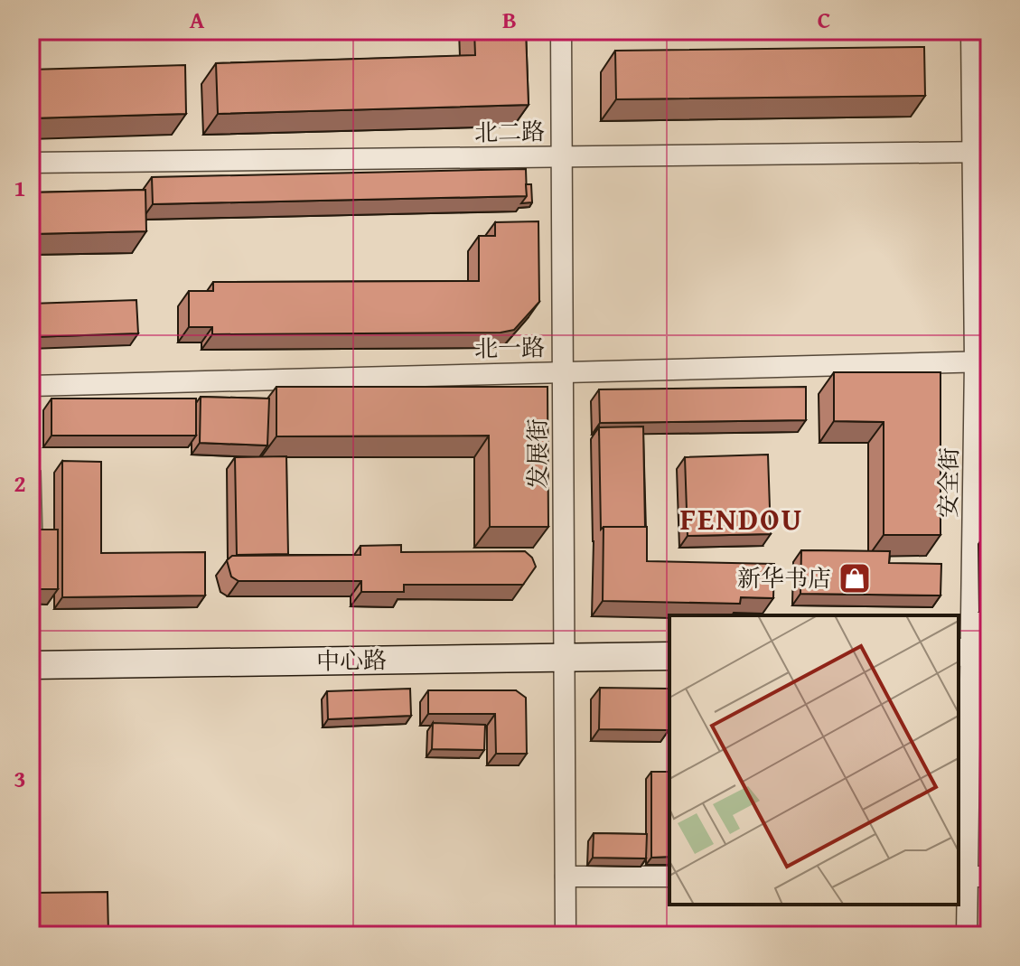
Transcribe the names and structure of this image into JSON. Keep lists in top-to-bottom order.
{
  "streets": {
    "street": [
      "北二路",
      "北一路",
      "发展街",
      "安全街",
      "中心路"
    ]
  },
  "crossings": [
    ["北二路", "发展街"],
    ["北二路", "安全街"],
    ["北一路", "发展街"],
    ["北一路", "安全街"],
    ["发展街", "中心路"]
  ],
  "districts": ["FENDOU"],
  "places": {
    "shop": ["新华书店"]
  },
  "grid": {
    "columns": ["A", "B", "C"],
    "rows": ["1", "2", "3"]
  }
}
